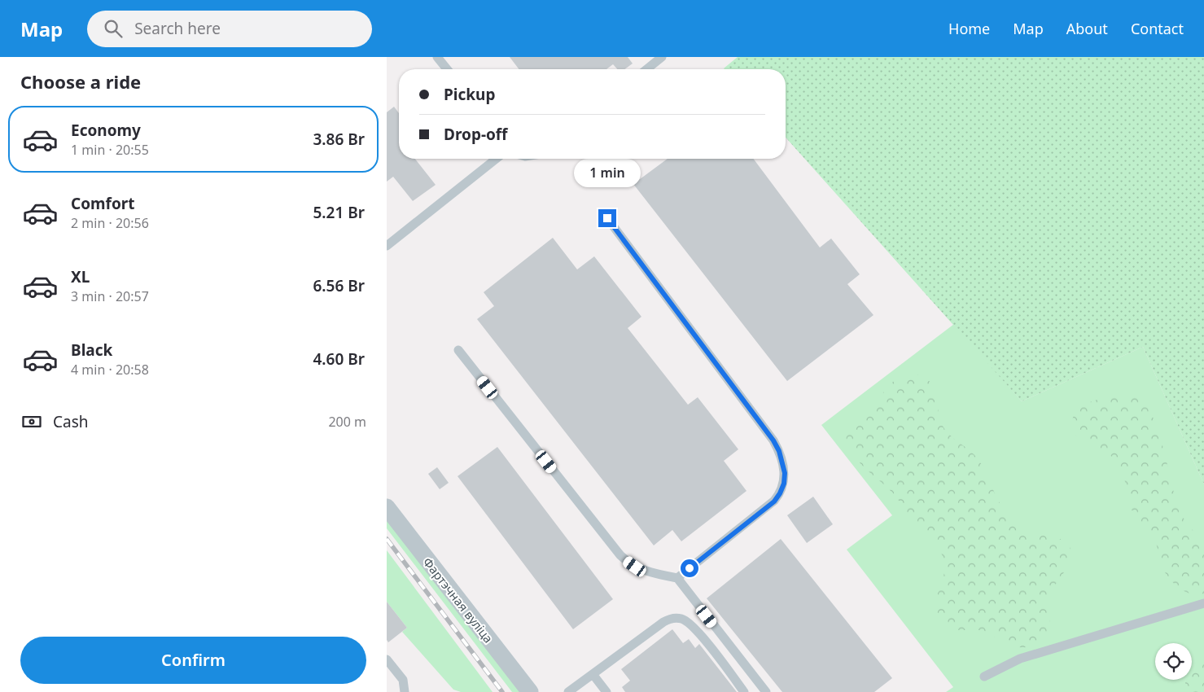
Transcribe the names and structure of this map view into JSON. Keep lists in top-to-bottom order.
{
  "streets": {
    "street": ["Фартэчная вуліца"]
  },
  "page": {
    "header": "Map",
    "search": "Search here",
    "nav": [
      "Home",
      "Map",
      "About",
      "Contact"
    ],
    "heading": "Choose a ride",
    "banner": ["Pickup", "Drop-off"],
    "list": [
      {
        "name": "Economy",
        "note": "1 min · 20:55",
        "value": "3.86 Br"
      },
      {
        "name": "Comfort",
        "note": "2 min · 20:56",
        "value": "5.21 Br"
      },
      {
        "name": "XL",
        "note": "3 min · 20:57",
        "value": "6.56 Br"
      },
      {
        "name": "Black",
        "note": "4 min · 20:58",
        "value": "4.60 Br"
      }
    ],
    "bubble": "1 min",
    "pay": ["Cash", "200 m"],
    "buttons": "Confirm"
  }
}
